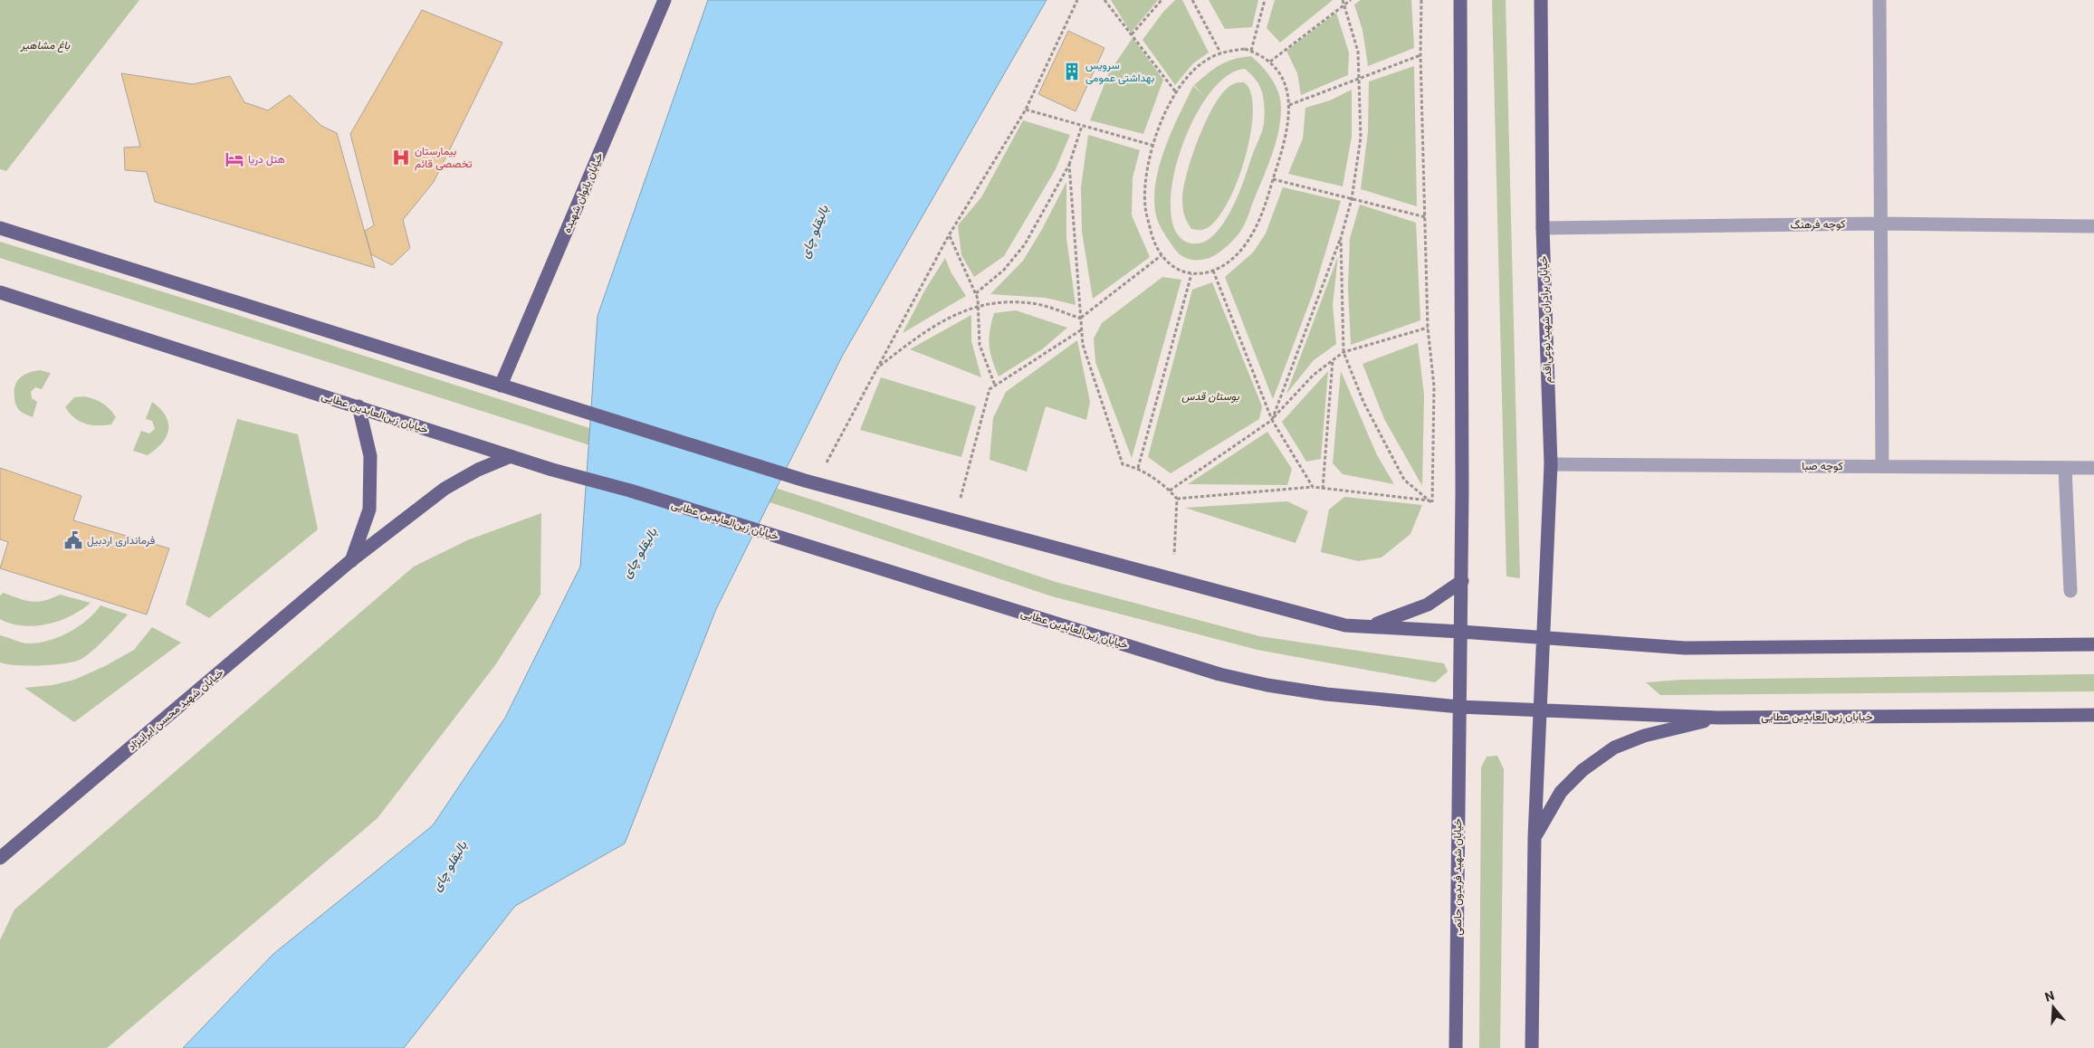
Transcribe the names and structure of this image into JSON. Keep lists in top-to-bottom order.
{
  "streets": {
    "main road": [
      "خیابان بانوان شهیده",
      "خیابان برادران شهید نوعی‌اقدم",
      "خیابان زین‌العابدین عطایی",
      "خیابان شهید محسن ایراننژاد",
      "خیابان شهید فریدون حاتمی"
    ],
    "street": ["کوچه فرهنگ", "کوچه صبا"]
  },
  "crossings": [
    ["کوچه فرهنگ", "خیابان برادران شهید نوعی‌اقدم"],
    ["خیابان برادران شهید نوعی‌اقدم", "خیابان زین‌العابدین عطایی"],
    ["خیابان برادران شهید نوعی‌اقدم", "کوچه صبا"],
    ["خیابان زین‌العابدین عطایی", "خیابان شهید محسن ایراننژاد"],
    ["خیابان زین‌العابدین عطایی", "خیابان شهید فریدون حاتمی"]
  ],
  "water": ["بالیقلو چای"],
  "parks": ["باغ مشاهیر", "بوستان قدس"],
  "places": {
    "building": ["سرویس بهداشتی عمومی"],
    "hospital": ["بیمارستان تخصصی قائم"],
    "hotel": ["هتل دریا"],
    "public building": ["فرمانداری اردبیل"]
  },
  "north": "top"
}
